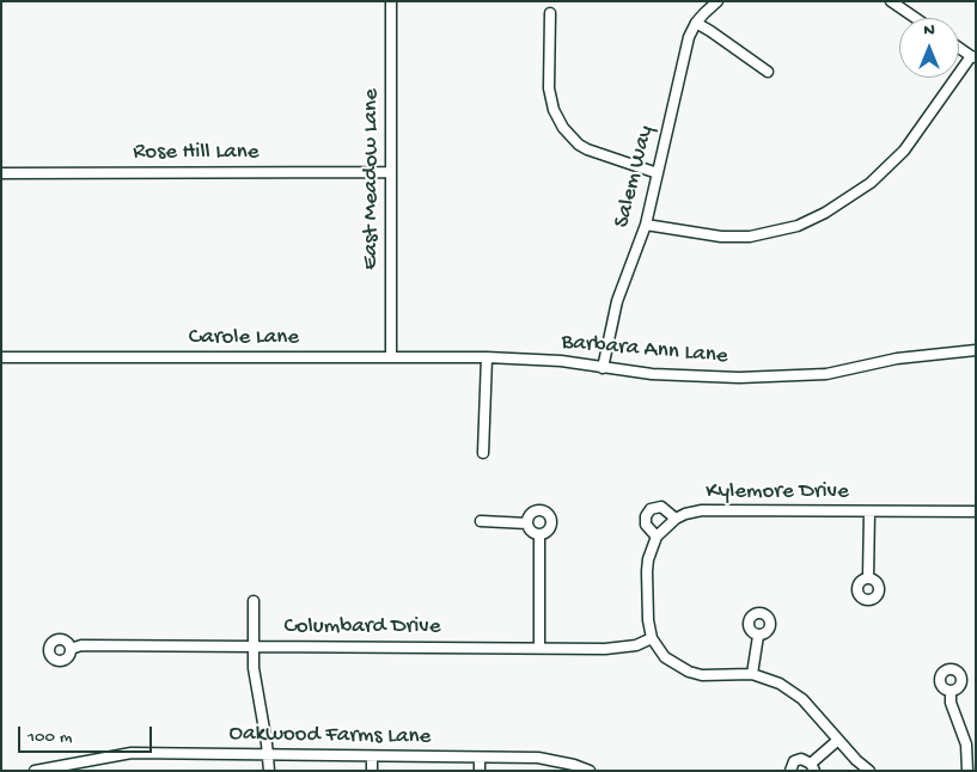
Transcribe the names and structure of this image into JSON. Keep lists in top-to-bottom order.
{
  "streets": {
    "street": [
      "Rose Hill Lane",
      "Salem Way",
      "East Meadow Lane",
      "Carole Lane",
      "Barbara Ann Lane",
      "Kylemore Drive",
      "Columbard Drive",
      "Oakwood Farms Lane"
    ]
  },
  "crossings": [
    ["Rose Hill Lane", "East Meadow Lane"],
    ["Salem Way", "Barbara Ann Lane"],
    ["East Meadow Lane", "Carole Lane"],
    ["Carole Lane", "Barbara Ann Lane"],
    ["Kylemore Drive", "Columbard Drive"]
  ],
  "scale_bar": "100 m",
  "north": "top"
}
